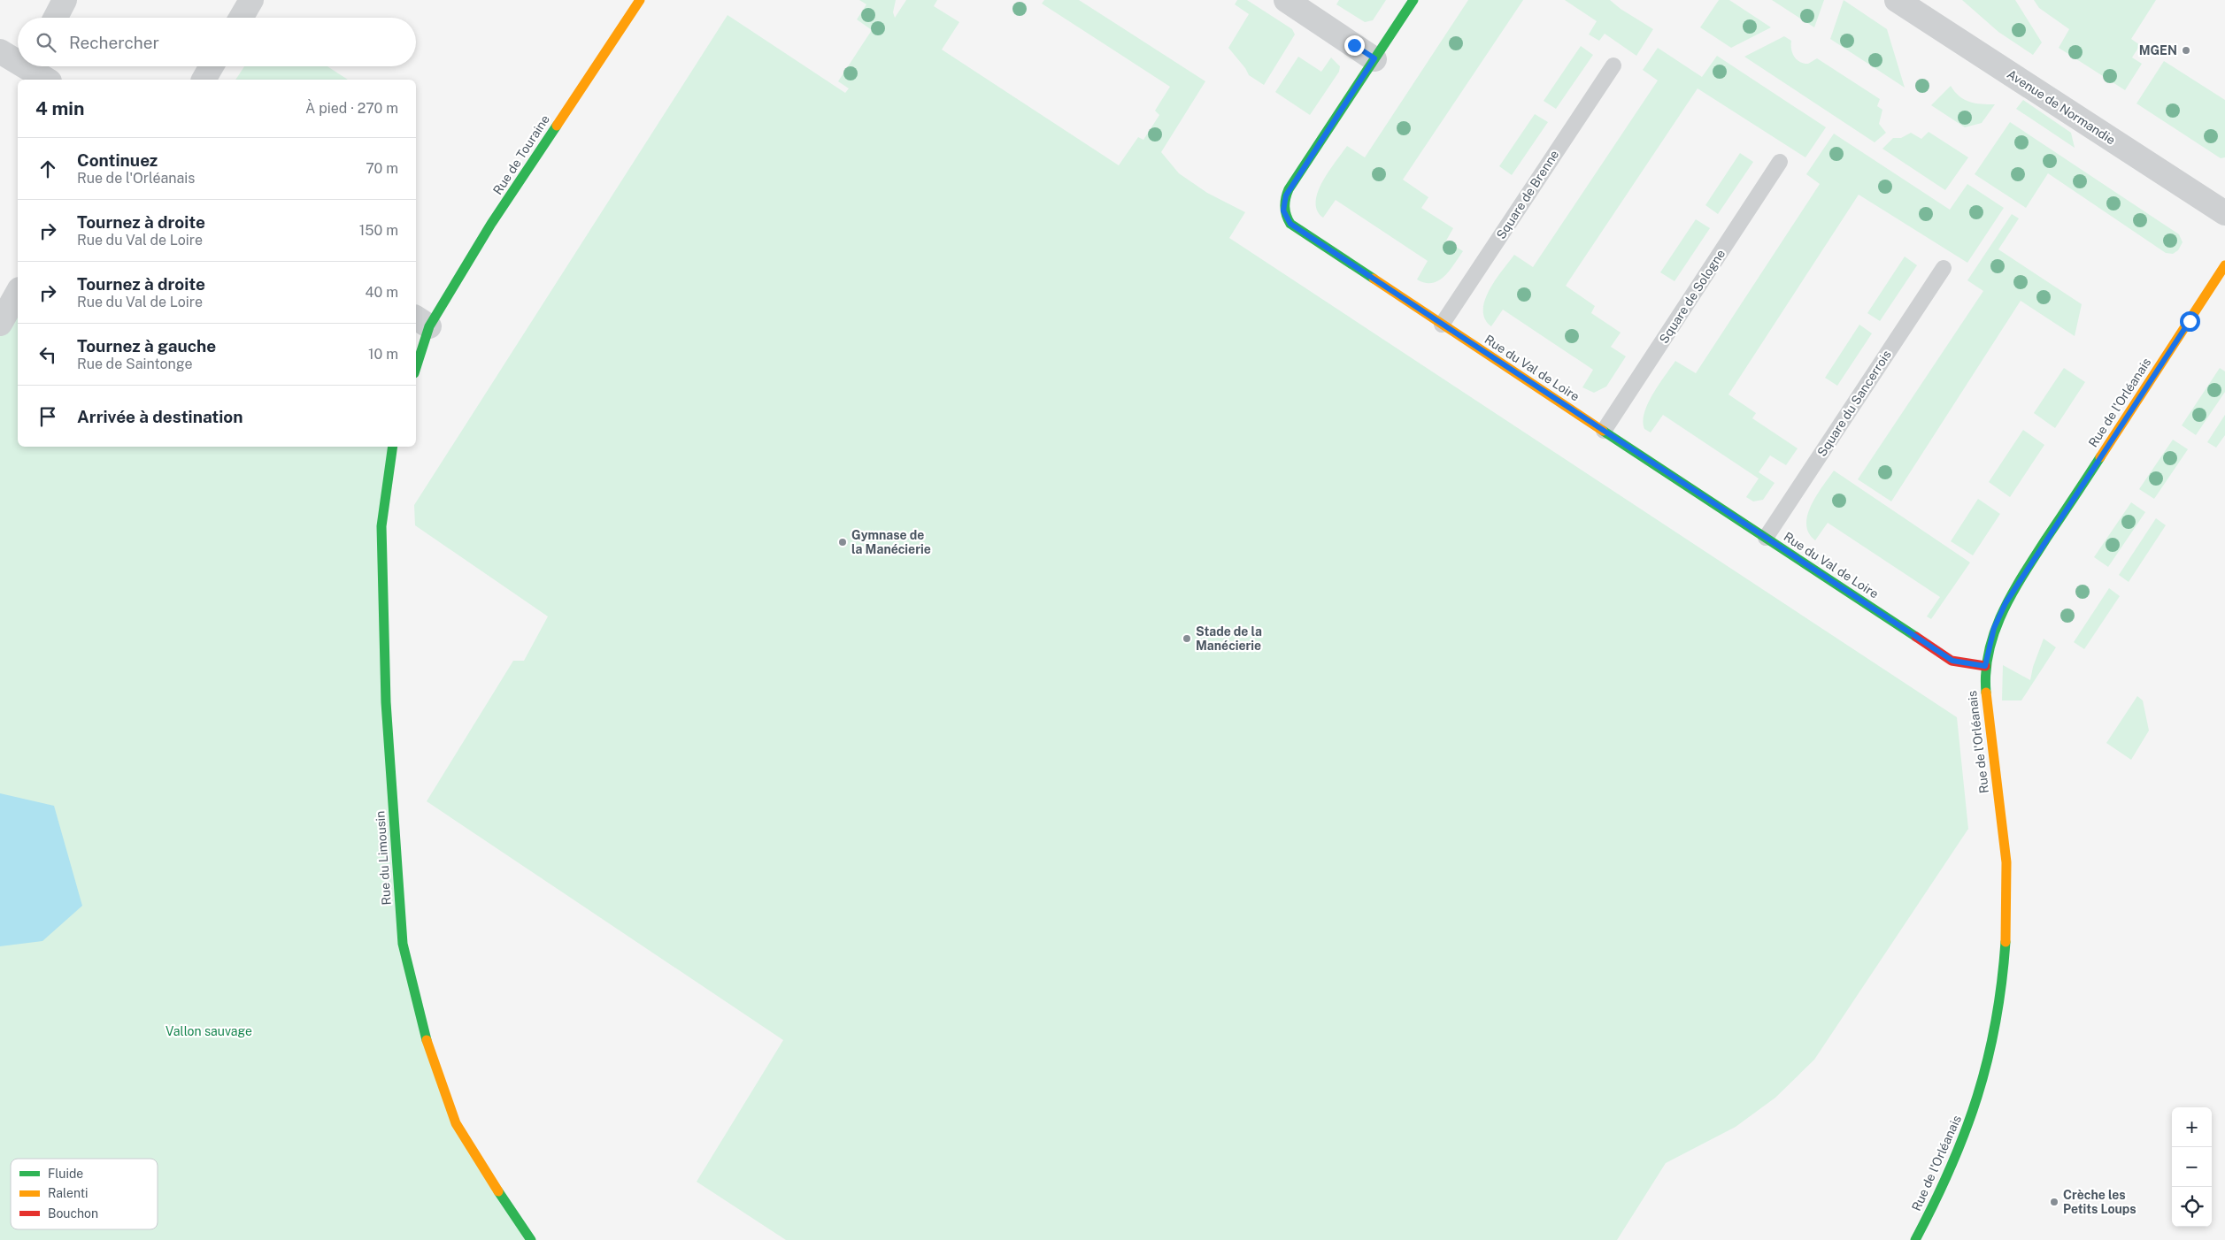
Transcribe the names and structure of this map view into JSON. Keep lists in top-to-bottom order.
{
  "streets": {
    "street": [
      "Avenue de Normandie",
      "Rue de Touraine",
      "Rue du Val de Loire",
      "Rue de l'Orléanais",
      "Rue du Limousin"
    ],
    "lane": ["Square de Brenne", "Square de Sologne", "Square du Sancerrois"]
  },
  "crossings": [
    ["Square de Brenne", "Rue du Val de Loire"],
    ["Square de Sologne", "Rue du Val de Loire"],
    ["Rue du Val de Loire", "Rue de l'Orléanais"],
    ["Rue du Val de Loire", "Square du Sancerrois"]
  ],
  "parks": ["Vallon sauvage"],
  "places": [
    "MGEN",
    "Gymnase de la Manécierie",
    "Stade de la Manécierie",
    "Crèche les Petits Loups"
  ],
  "legend": ["Fluide", "Ralenti", "Bouchon"],
  "page": {
    "search": "Rechercher",
    "heading": ["4 min", "À pied · 270 m"],
    "list": [
      ["Continuez", "Rue de l'Orléanais", "70 m"],
      ["Tournez à droite", "Rue du Val de Loire", "150 m"],
      ["Tournez à droite", "Rue du Val de Loire", "40 m"],
      ["Tournez à gauche", "Rue de Saintonge", "10 m"],
      "Arrivée à destination"
    ],
    "map_buttons": ["+", "−"]
  }
}
